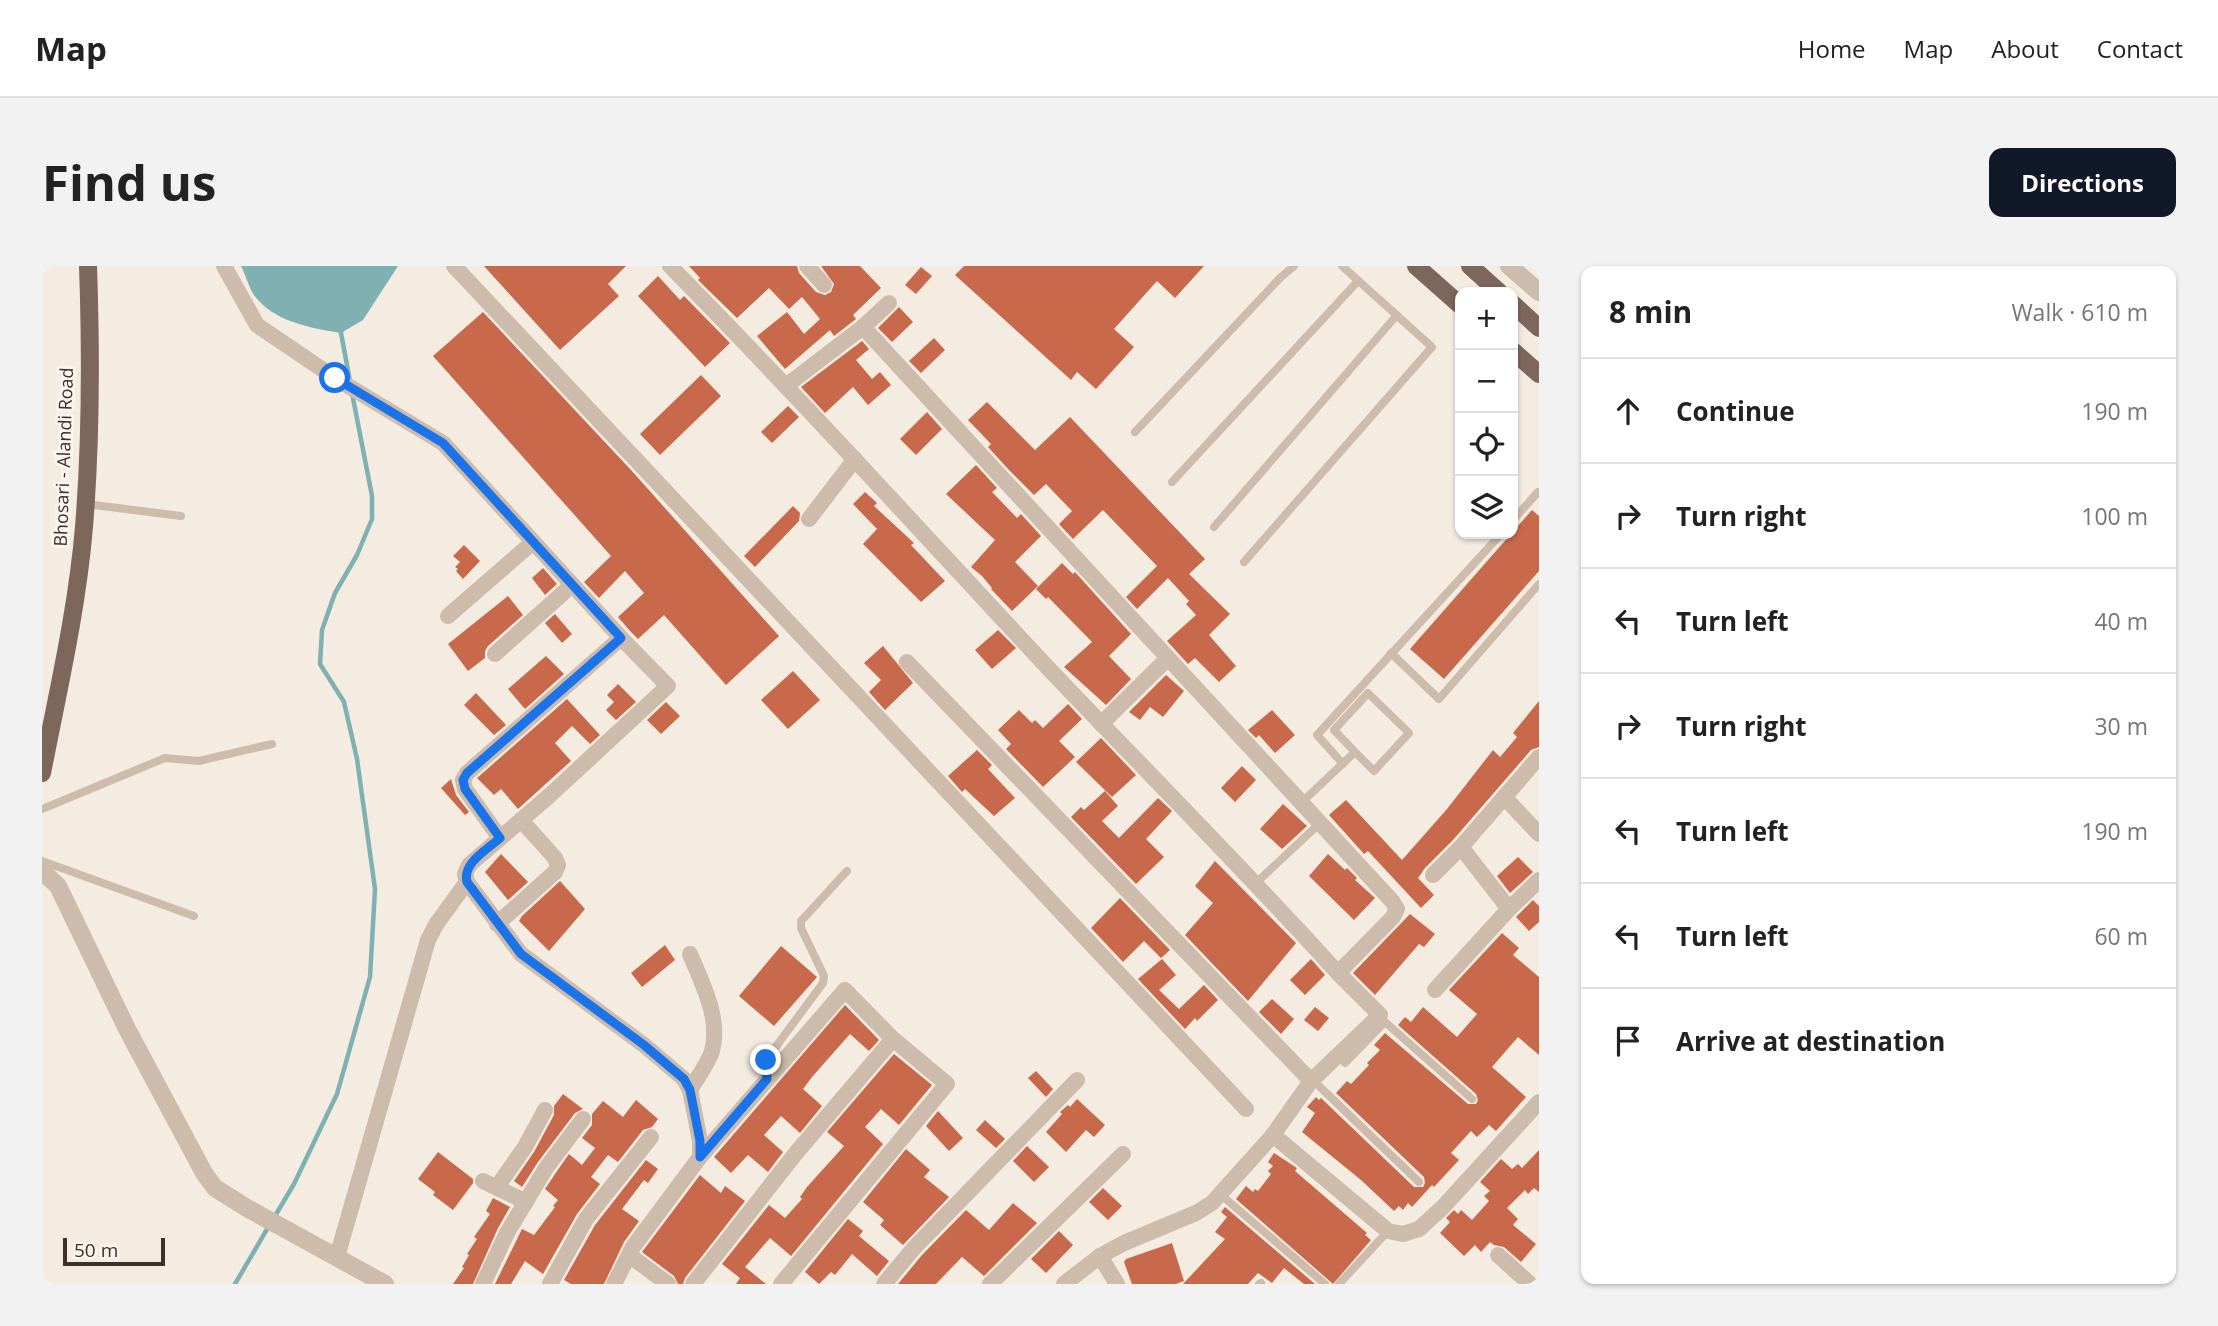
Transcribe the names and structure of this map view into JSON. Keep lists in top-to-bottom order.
{
  "streets": {
    "main road": ["Bhosari - Alandi Road"]
  },
  "scale_bar": "50 m",
  "page": {
    "header": "Map",
    "nav": [
      "Home",
      "Map",
      "About",
      "Contact"
    ],
    "buttons": "Directions",
    "title": "Find us",
    "heading": ["8 min", "Walk · 610 m"],
    "map_buttons": ["+", "−"],
    "list": [
      ["Continue", "190 m"],
      ["Turn right", "100 m"],
      ["Turn left", "40 m"],
      ["Turn right", "30 m"],
      ["Turn left", "190 m"],
      ["Turn left", "60 m"],
      "Arrive at destination"
    ],
    "scale": "50 m"
  }
}
